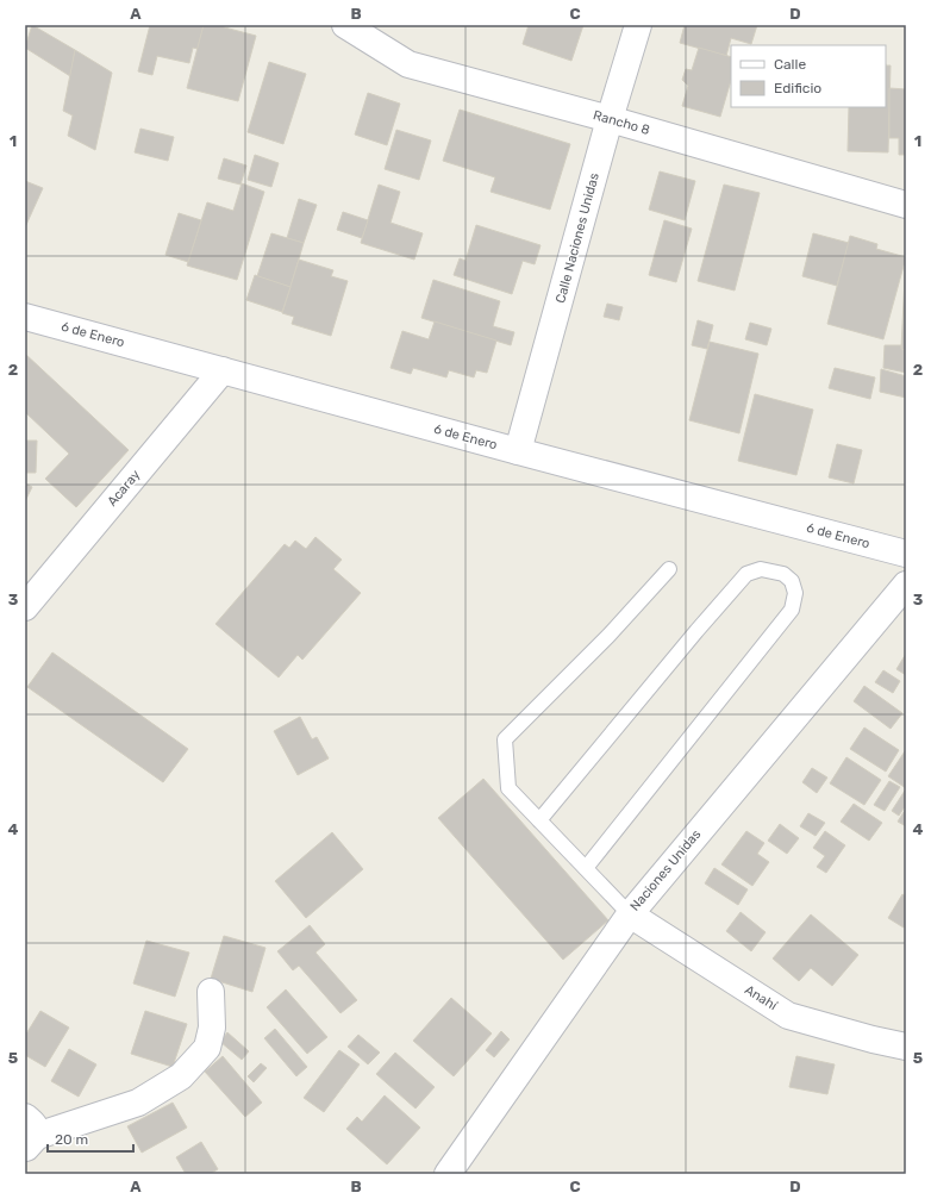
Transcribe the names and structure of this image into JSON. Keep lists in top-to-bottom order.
{
  "streets": {
    "street": [
      "Rancho 8",
      "Calle Naciones Unidas",
      "6 de Enero",
      "Acaray",
      "Naciones Unidas",
      "Anahí"
    ]
  },
  "crossings": [
    ["Rancho 8", "Calle Naciones Unidas"],
    ["Calle Naciones Unidas", "6 de Enero"],
    ["6 de Enero", "Acaray"],
    ["Naciones Unidas", "Anahí"]
  ],
  "legend": ["Calle", "Edificio"],
  "scale_bar": "20 m",
  "grid": {
    "columns": [
      "A",
      "B",
      "C",
      "D"
    ],
    "rows": [
      "1",
      "2",
      "3",
      "4",
      "5"
    ]
  }
}
